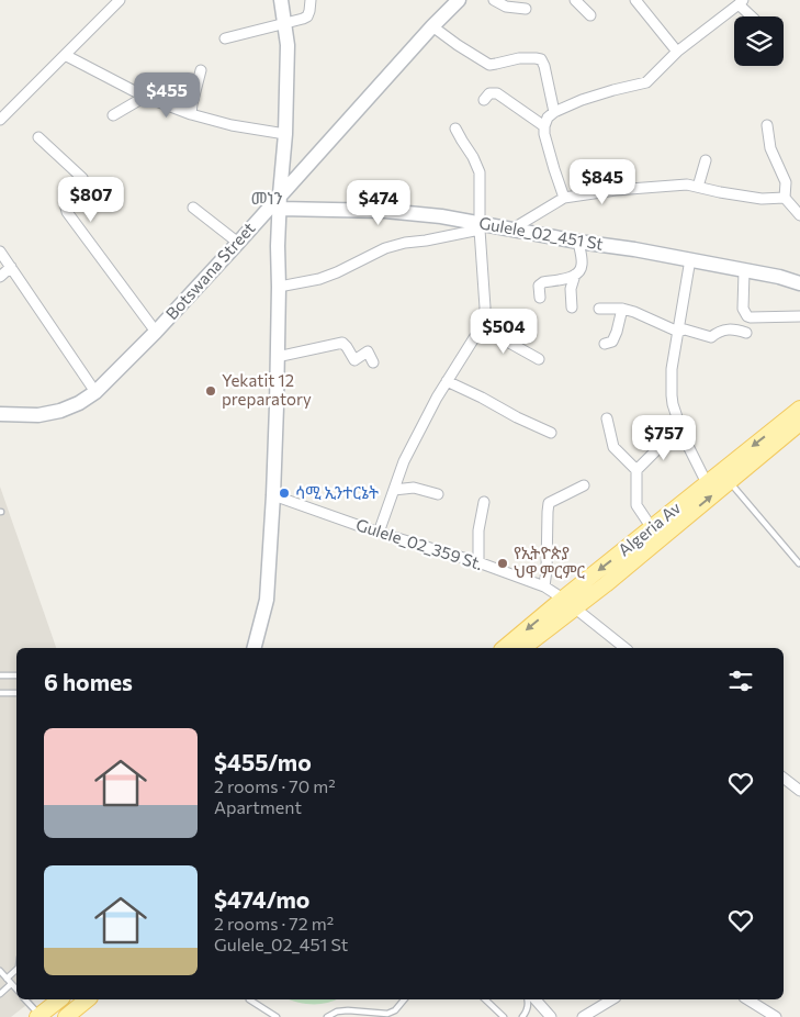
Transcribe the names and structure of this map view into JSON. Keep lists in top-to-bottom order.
{
  "streets": {
    "main road": ["Gulele_02_451 St", "Botswana Street", "Algeria Av"],
    "street": ["Gulele_02_359 St."]
  },
  "crossings": [
    ["Algeria Av", "Gulele_02_359 St."]
  ],
  "districts": ["መነን"],
  "places": ["Yekatit 12 preparatory", "ሳሚ ኢንተርኔት", "የኢትዮጵያ ህዋ ምርምር"],
  "page": {
    "price": [
      "$455",
      "$845",
      "$807",
      "$474",
      "$504",
      "$757"
    ],
    "heading": "6 homes",
    "list": [
      {
        "name": "$455/mo",
        "note": "2 rooms · 70 m² · Apartment"
      },
      {
        "name": "$474/mo",
        "note": "2 rooms · 72 m² · Gulele_02_451 St"
      }
    ]
  }
}
